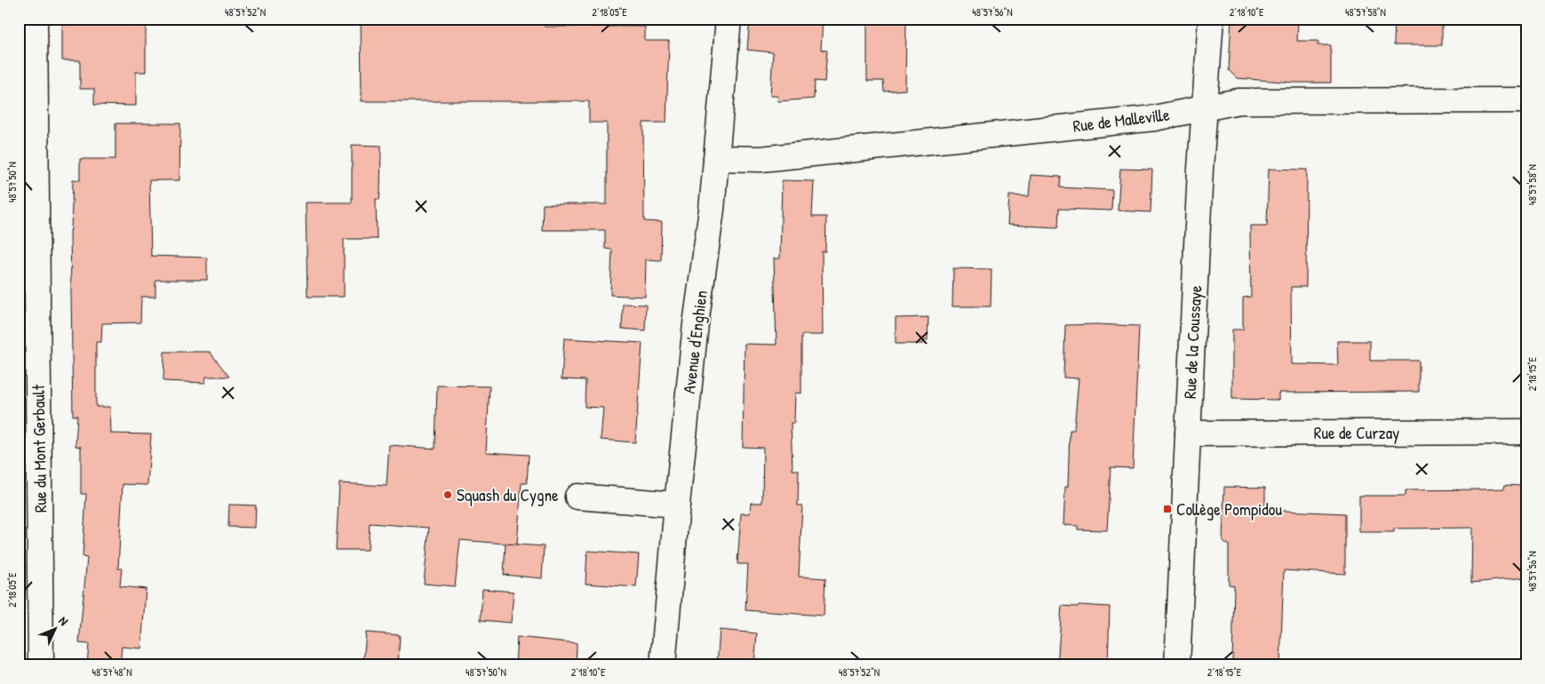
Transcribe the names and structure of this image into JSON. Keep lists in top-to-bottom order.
{
  "streets": {
    "street": [
      "Rue de Malleville",
      "Avenue d'Enghien",
      "Rue de la Coussaye",
      "Rue de Curzay",
      "Rue du Mont Gerbault"
    ]
  },
  "crossings": [
    ["Rue de Malleville", "Avenue d'Enghien"],
    ["Rue de Malleville", "Rue de la Coussaye"],
    ["Rue de la Coussaye", "Rue de Curzay"]
  ],
  "places": {
    "other": ["Squash du Cygne"],
    "transit": ["Collège Pompidou"]
  },
  "north": "top right",
  "coordinates": [
    "48°57'52\"N",
    "2°18'05\"E",
    "48°57'56\"N",
    "2°18'10\"E",
    "48°57'58\"N",
    "48°57'50\"N",
    "2°18'15\"E",
    "48°57'48\"N"
  ]
}
